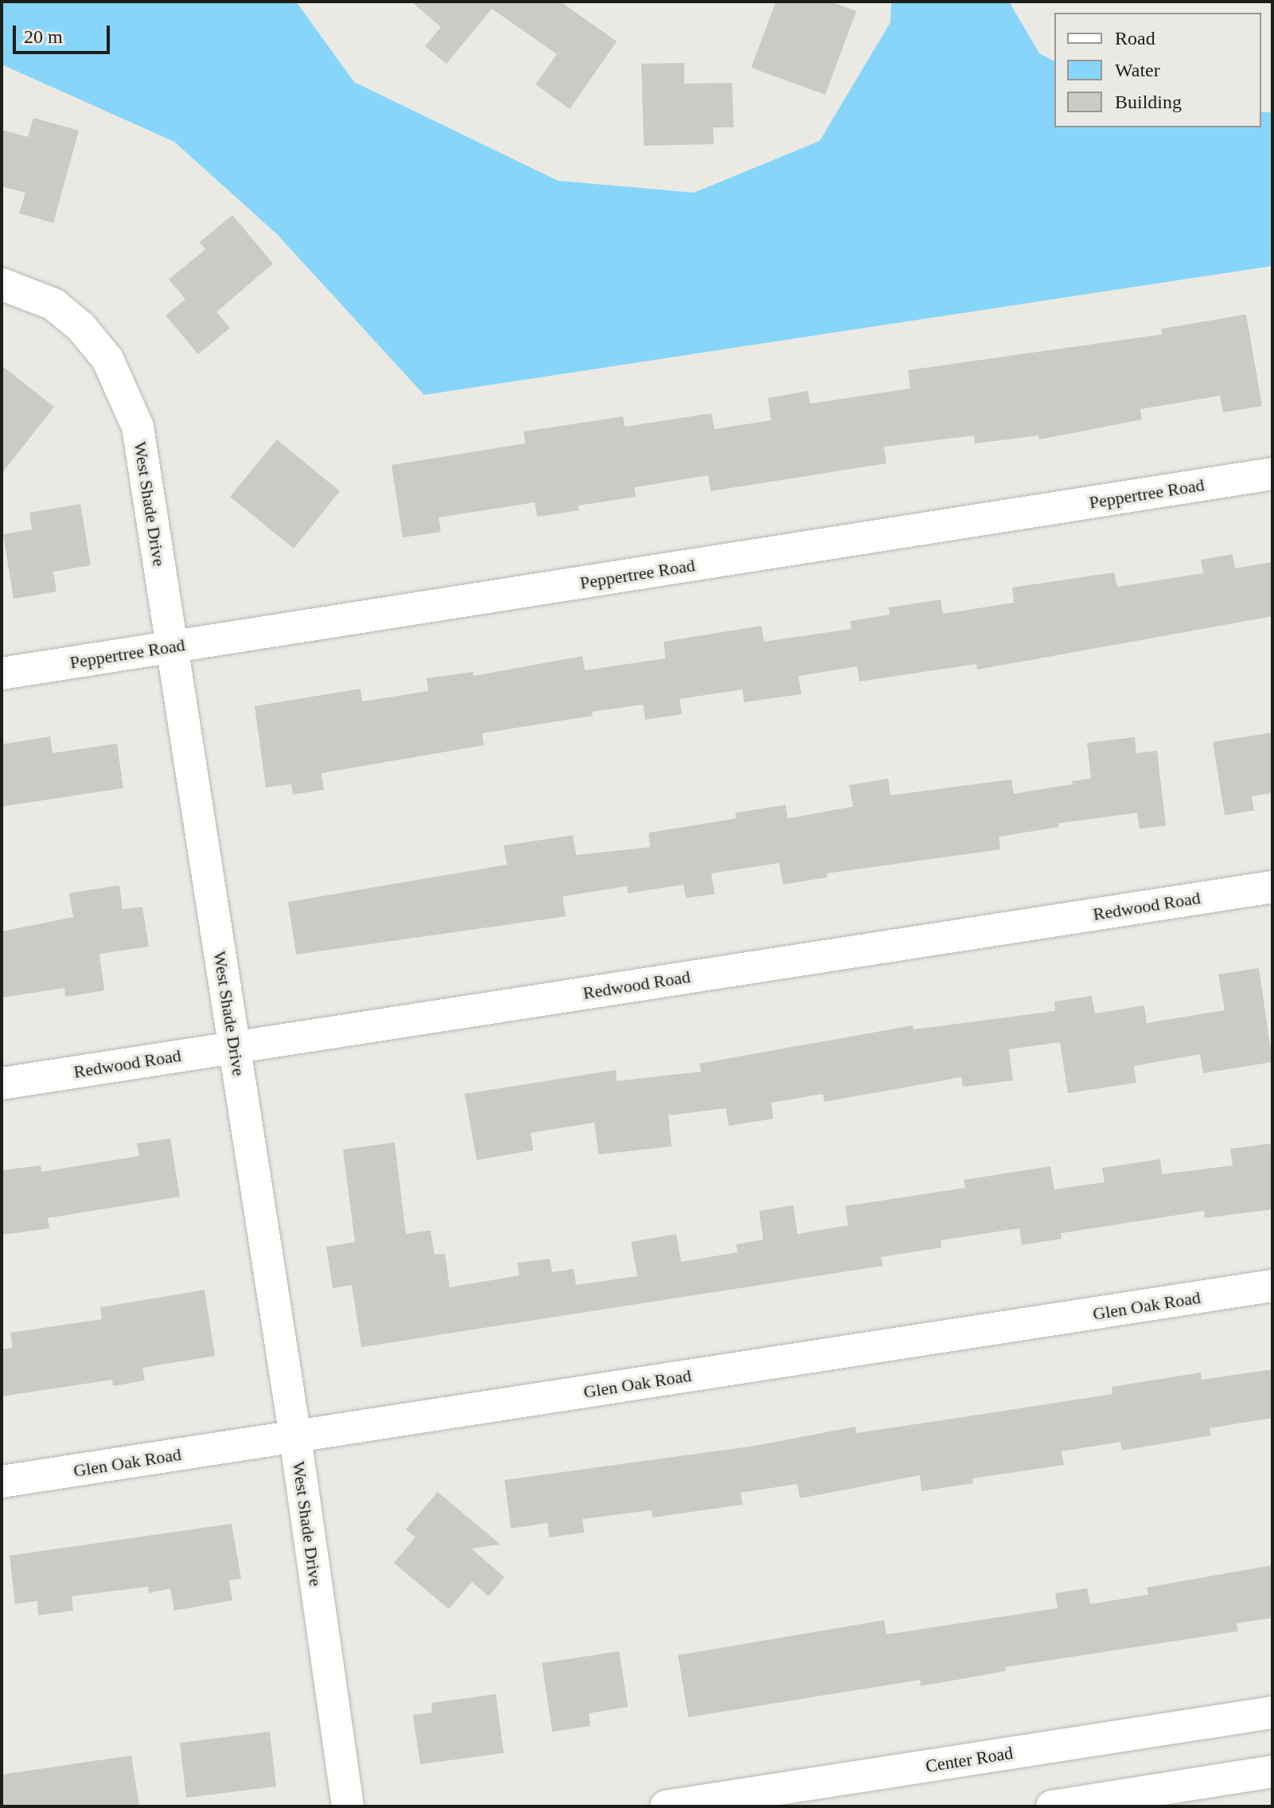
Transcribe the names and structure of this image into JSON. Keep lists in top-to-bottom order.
{
  "streets": {
    "street": [
      "Peppertree Road",
      "West Shade Drive",
      "Redwood Road",
      "Glen Oak Road",
      "Center Road"
    ]
  },
  "crossings": [
    ["Peppertree Road", "West Shade Drive"],
    ["West Shade Drive", "Redwood Road"],
    ["West Shade Drive", "Glen Oak Road"]
  ],
  "legend": ["Road", "Water", "Building"],
  "scale_bar": "20 m"
}
